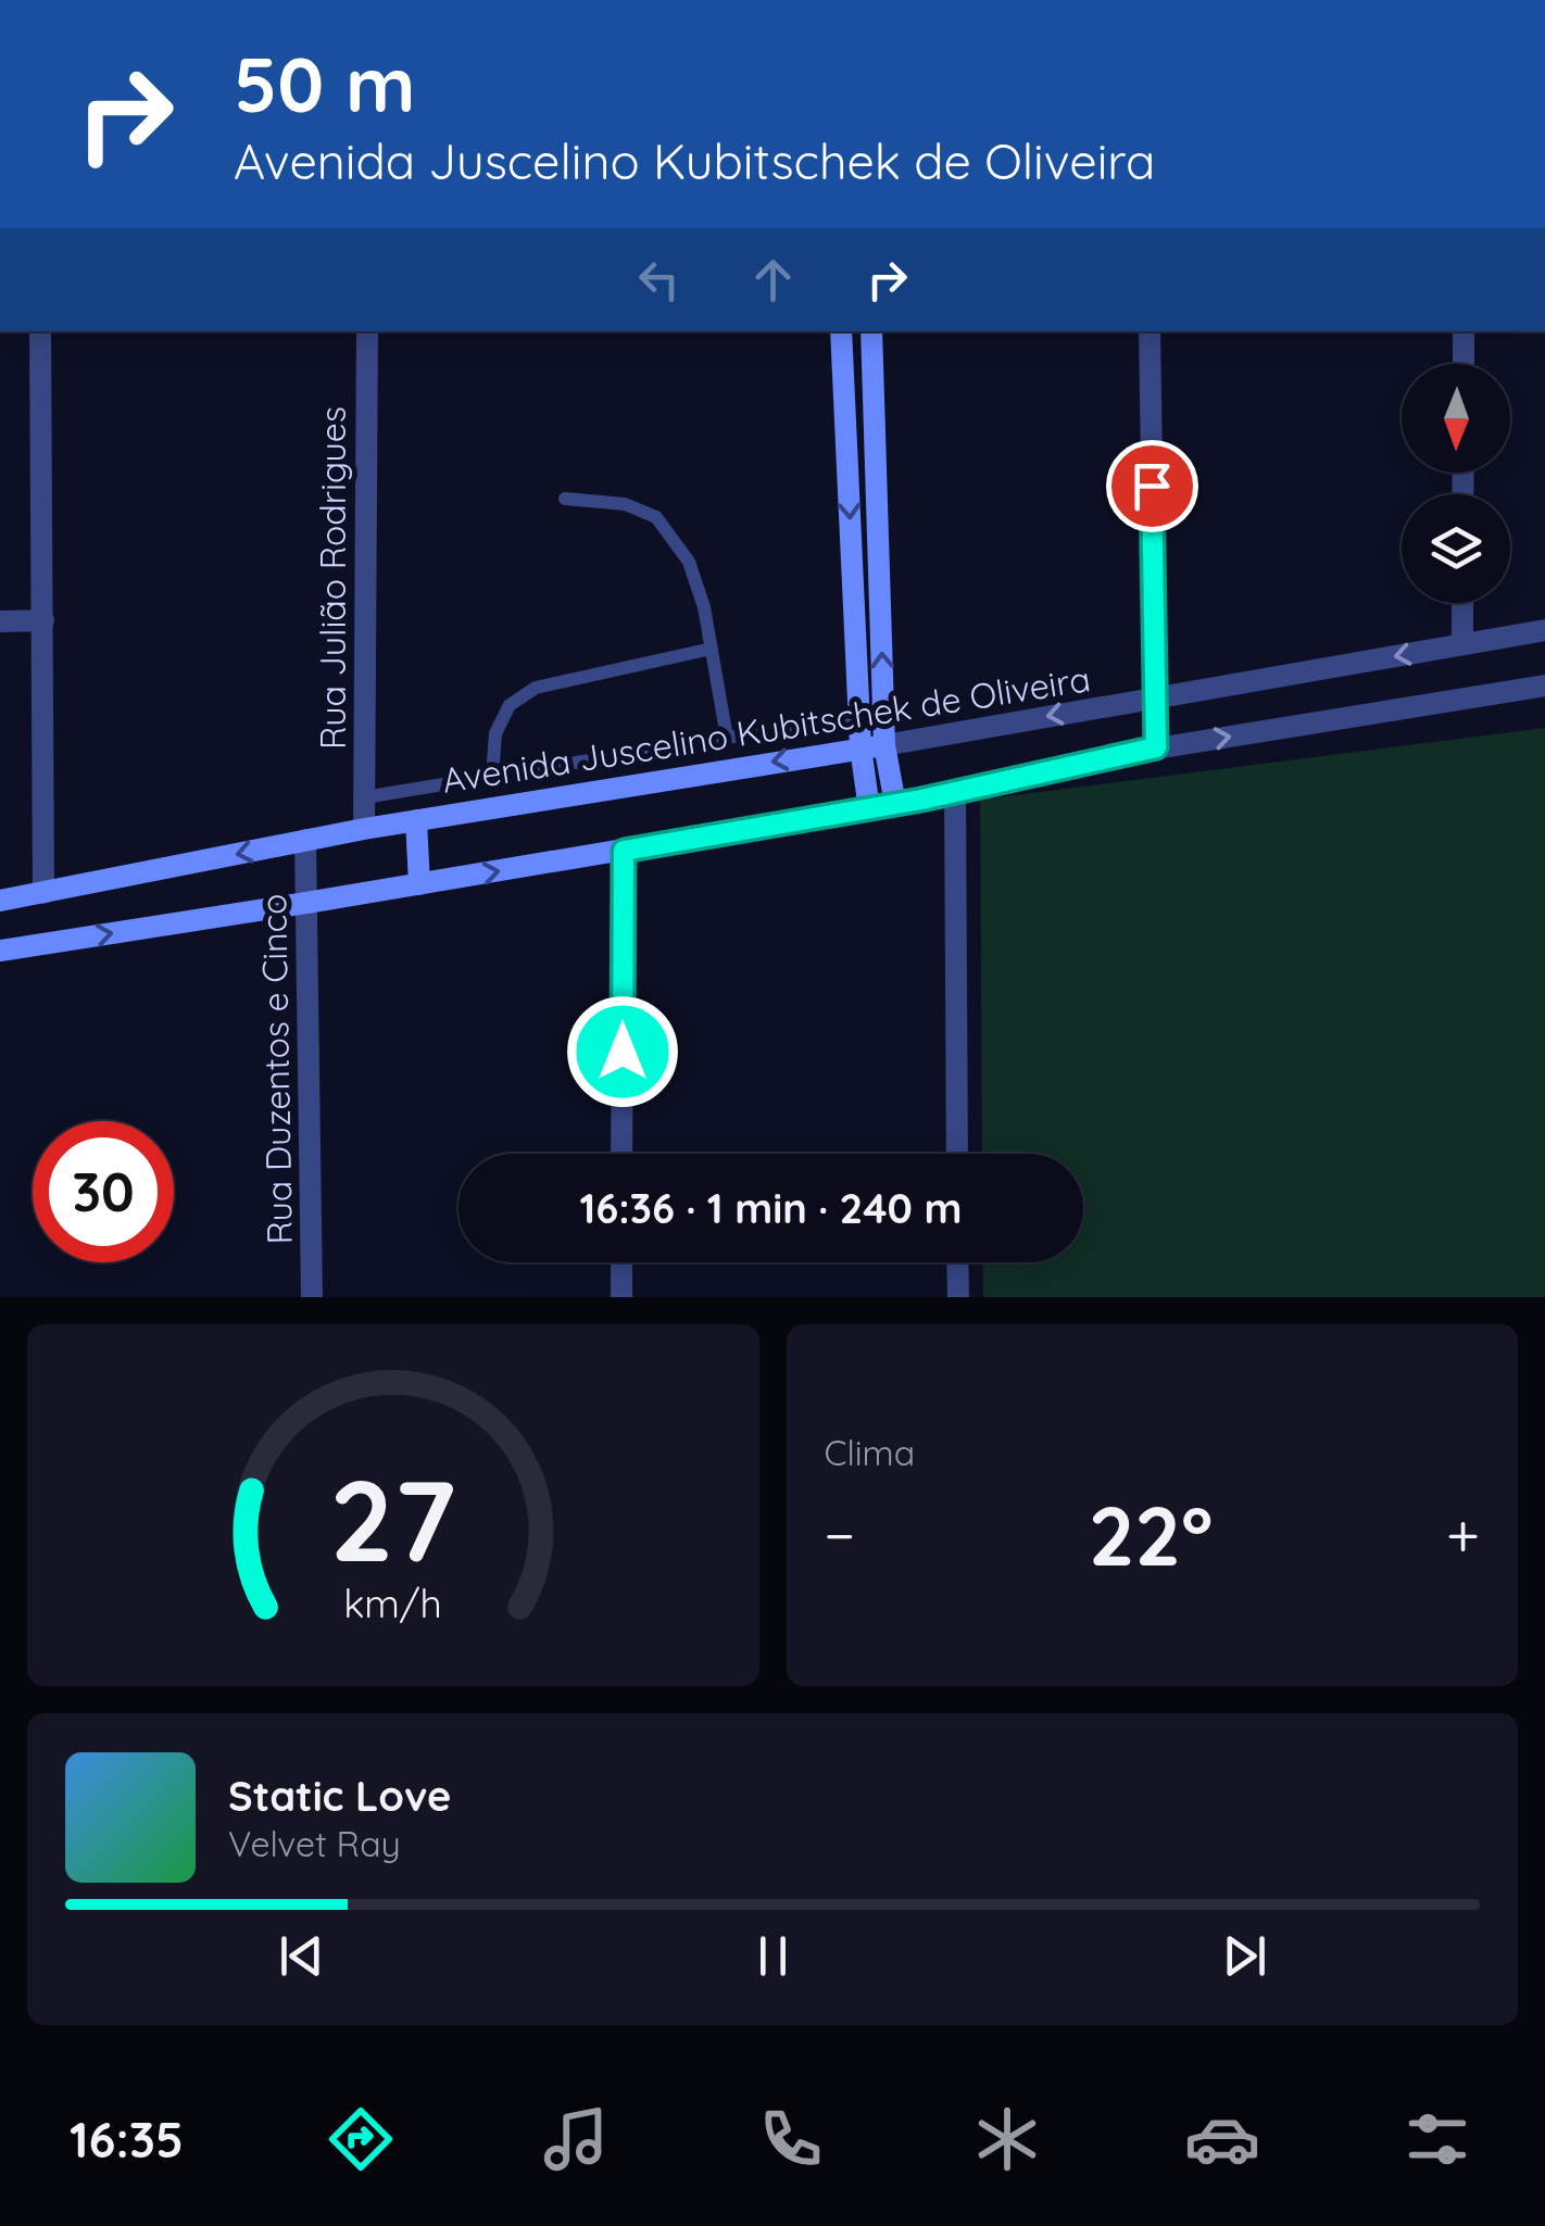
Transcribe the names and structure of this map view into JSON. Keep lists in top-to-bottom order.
{
  "streets": {
    "main road": ["Avenida Juscelino Kubitschek de Oliveira"],
    "street": ["Rua Julião Rodrigues", "Rua Duzentos e Cinco"]
  },
  "crossings": [
    ["Rua Julião Rodrigues", "Avenida Juscelino Kubitschek de Oliveira"],
    ["Avenida Juscelino Kubitschek de Oliveira", "Rua Duzentos e Cinco"]
  ],
  "north": "bottom",
  "page": {
    "turn": ["50 m", "Avenida Juscelino Kubitschek de Oliveira"],
    "limit": "30",
    "trip": "16:36 · 1 min · 240 m",
    "tile": "Clima",
    "heat": ["−", "22°", "+"],
    "song": ["Static Love", "Velvet Ray"],
    "tabs": "16:35",
    "gauge": ["27", "km/h"]
  }
}
